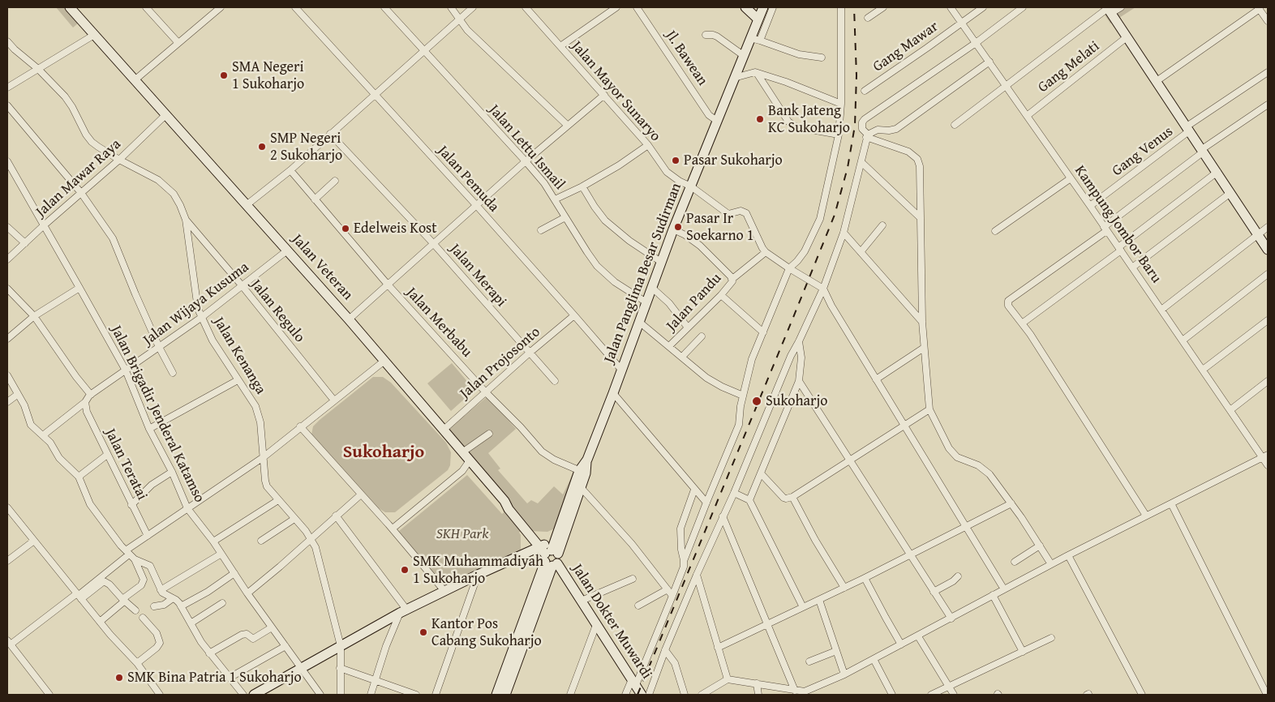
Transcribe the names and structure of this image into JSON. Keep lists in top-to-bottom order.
{
  "streets": {
    "main road": ["Jalan Veteran", "Jalan Panglima Besar Sudirman", "Jalan Dokter Muwardi"],
    "street": [
      "Gang Mawar",
      "Jl. Bawean",
      "Gang Melati",
      "Jalan Mayor Sunaryo",
      "Jalan Lettu Ismail",
      "Gang Venus",
      "Jalan Mawar Raya",
      "Jalan Pemuda",
      "Kampung Jombor Baru",
      "Jalan Merapi",
      "Jalan Pandu",
      "Jalan Wijaya Kusuma",
      "Jalan Regulo",
      "Jalan Merbabu",
      "Jalan Kenanga",
      "Jalan Projosonto",
      "Jalan Brigadir Jenderal Katamso",
      "Jalan Teratai"
    ]
  },
  "crossings": [
    ["Gang Mawar", "Kampung Jombor Baru"],
    ["Jl. Bawean", "Jalan Panglima Besar Sudirman"],
    ["Gang Melati", "Kampung Jombor Baru"],
    ["Jalan Mayor Sunaryo", "Jalan Panglima Besar Sudirman"],
    ["Jalan Lettu Ismail", "Jalan Panglima Besar Sudirman"],
    ["Gang Venus", "Kampung Jombor Baru"],
    ["Jalan Mawar Raya", "Jalan Veteran"],
    ["Jalan Mawar Raya", "Jalan Kenanga"],
    ["Jalan Mawar Raya", "Jalan Brigadir Jenderal Katamso"],
    ["Jalan Pemuda", "Jalan Panglima Besar Sudirman"],
    ["Jalan Pemuda", "Jalan Projosonto"],
    ["Jalan Veteran", "Jalan Panglima Besar Sudirman"],
    ["Jalan Veteran", "Jalan Wijaya Kusuma"],
    ["Jalan Veteran", "Jalan Projosonto"],
    ["Jalan Veteran", "Jalan Dokter Muwardi"],
    ["Jalan Panglima Besar Sudirman", "Jalan Pandu"],
    ["Jalan Panglima Besar Sudirman", "Jalan Merbabu"],
    ["Jalan Panglima Besar Sudirman", "Jalan Dokter Muwardi"],
    ["Jalan Merapi", "Jalan Projosonto"],
    ["Jalan Wijaya Kusuma", "Jalan Regulo"],
    ["Jalan Wijaya Kusuma", "Jalan Kenanga"],
    ["Jalan Wijaya Kusuma", "Jalan Brigadir Jenderal Katamso"],
    ["Jalan Wijaya Kusuma", "Jalan Teratai"],
    ["Jalan Regulo", "Jalan Kenanga"],
    ["Jalan Merbabu", "Jalan Projosonto"]
  ],
  "districts": ["Sukoharjo"],
  "parks": ["SKH Park"],
  "places": [
    "SMA Negeri 1 Sukoharjo",
    "Bank Jateng KC Sukoharjo",
    "SMP Negeri 2 Sukoharjo",
    "Pasar Sukoharjo",
    "Pasar Ir Soekarno 1",
    "Edelweis Kost",
    "Sukoharjo",
    "SMK Muhammadiyah 1 Sukoharjo",
    "Kantor Pos Cabang Sukoharjo",
    "SMK Bina Patria 1 Sukoharjo"
  ]
}
